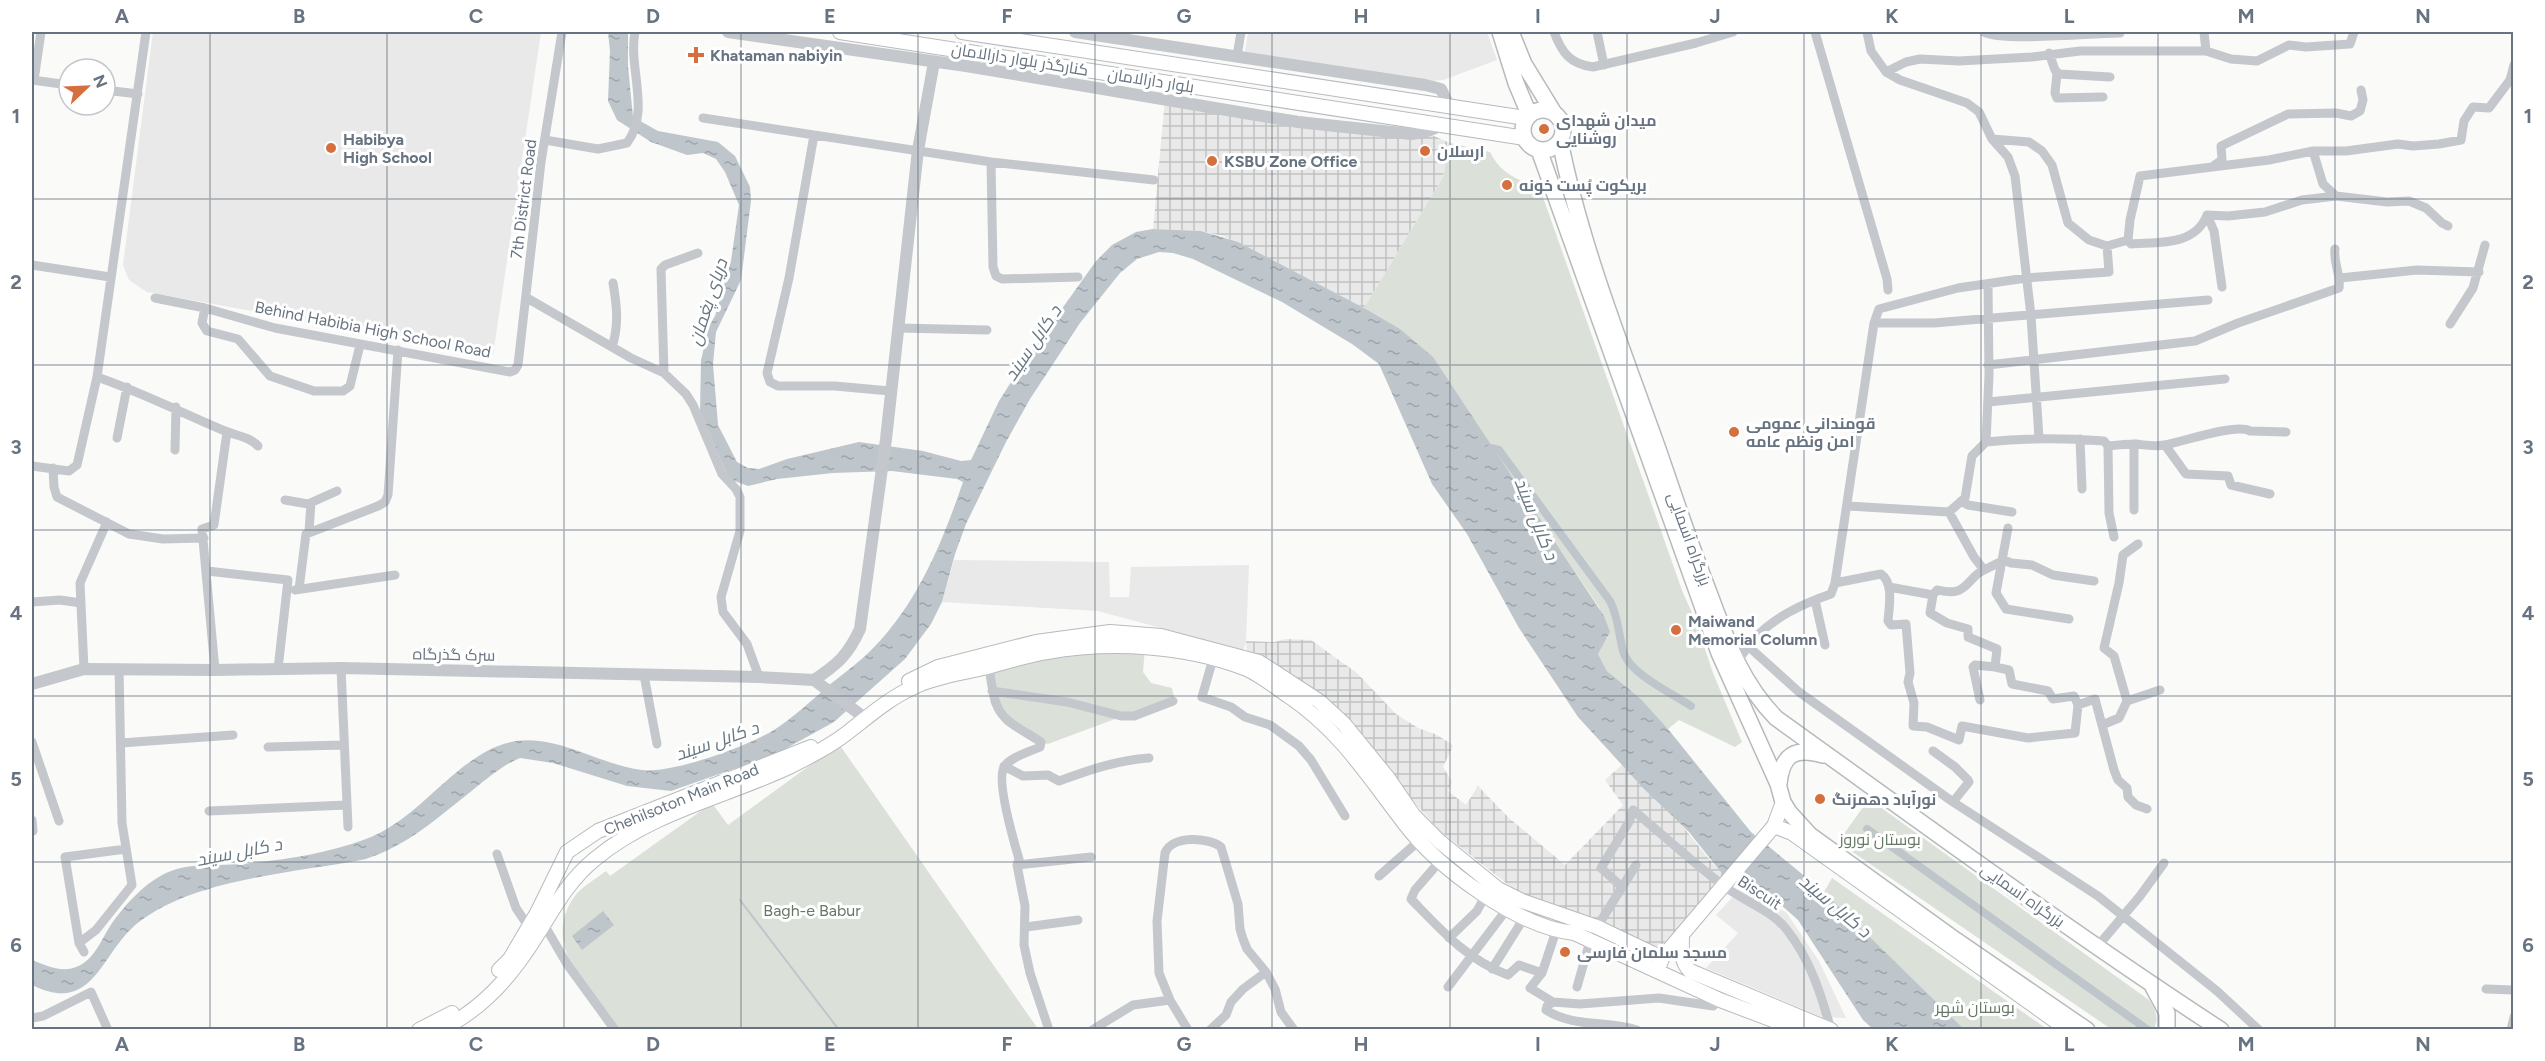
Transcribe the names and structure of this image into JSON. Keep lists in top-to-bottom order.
{
  "streets": {
    "highway": ["بزرگراه آسمایی"],
    "main road": ["بلوار دارالامان", "Chehilsoton Main Road"],
    "street": [
      "کنارگذر بلوار دارالامان",
      "7th District Road",
      "Behind Habibia High School Road",
      "سرک گذرگاه",
      "Biscuit"
    ]
  },
  "crossings": [
    ["کنارگذر بلوار دارالامان", "بلوار دارالامان"],
    ["بلوار دارالامان", "بزرگراه آسمایی"],
    ["7th District Road", "Behind Habibia High School Road"]
  ],
  "water": ["دریای پغمان", "د کابل سيند"],
  "parks": ["بوستان نوروز", "Bagh-e Babur", "بوستان شهر"],
  "places": {
    "health": ["Khataman nabiyin"],
    "other": [
      "میدان شهدای روشنایی",
      "Habibya High School",
      "ارسلان",
      "KSBU Zone Office",
      "بریکوت پُست خونه",
      "قومندانی عمومی امن ونظم عامه",
      "Maiwand Memorial Column",
      "نورآباد دهمزنگ",
      "مسجد سلمان فارسی"
    ]
  },
  "north": "top right",
  "grid": {
    "columns": [
      "A",
      "B",
      "C",
      "D",
      "E",
      "F",
      "G",
      "H",
      "I",
      "J",
      "K",
      "L",
      "M",
      "N"
    ],
    "rows": [
      "1",
      "2",
      "3",
      "4",
      "5",
      "6"
    ]
  }
}
